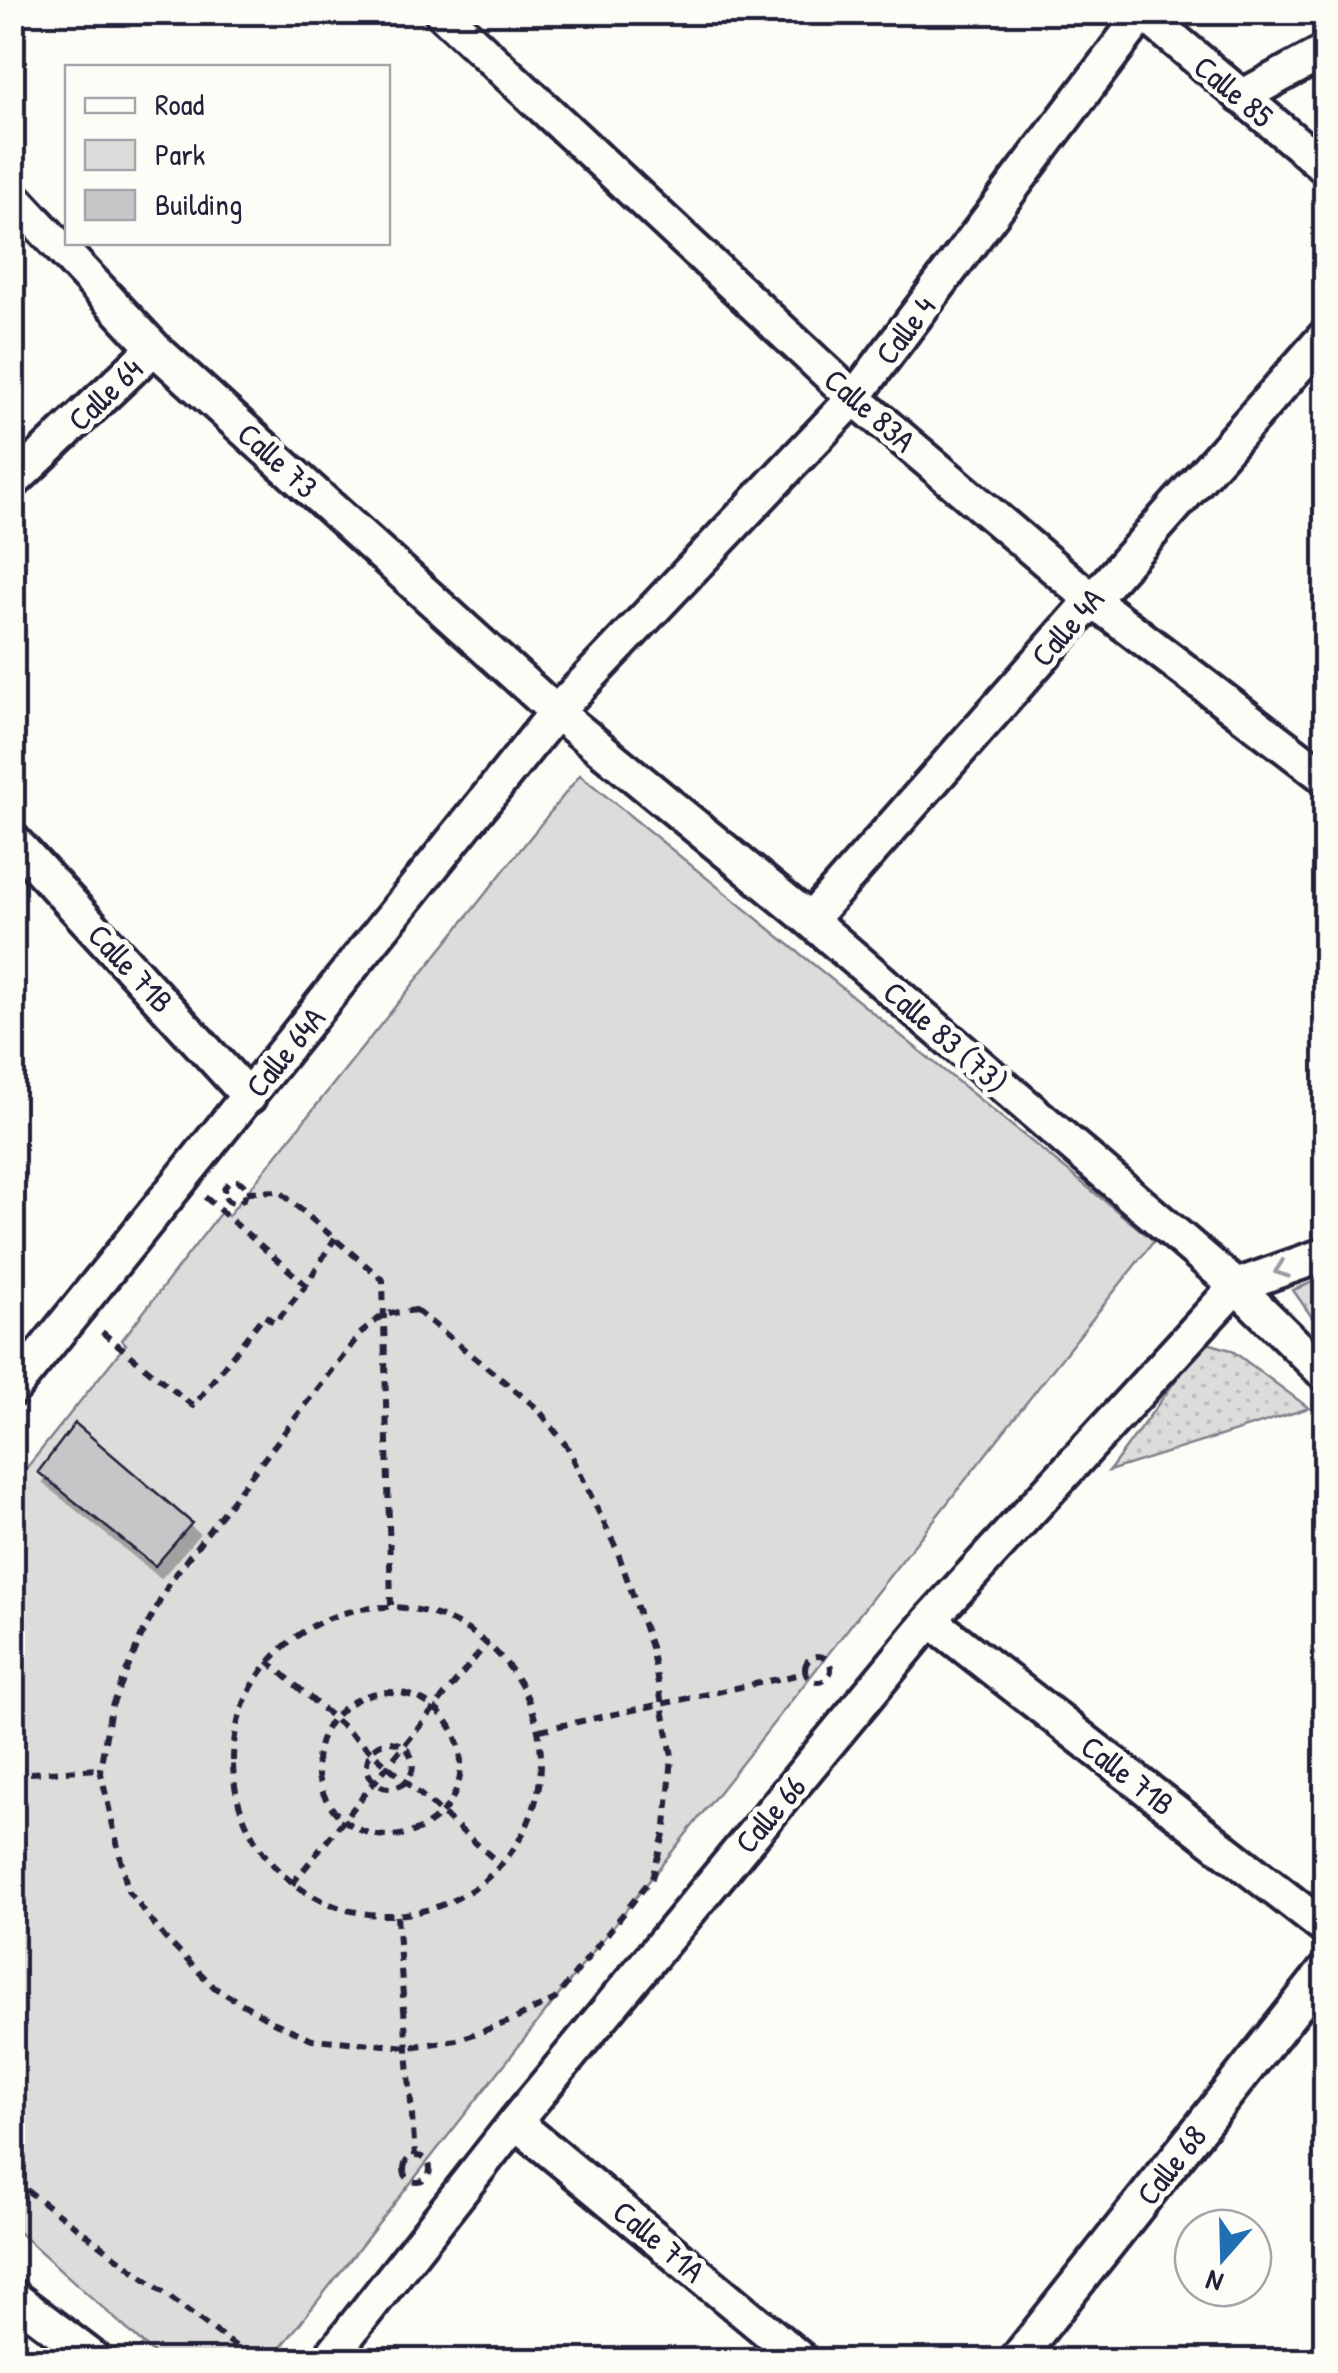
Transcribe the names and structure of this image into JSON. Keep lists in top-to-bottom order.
{
  "streets": {
    "street": [
      "Calle 85",
      "Calle 4",
      "Calle 64",
      "Calle 83A",
      "Calle 73",
      "Calle 4A",
      "Calle 71B",
      "Calle 83 (73)",
      "Calle 64A",
      "Calle 66",
      "Calle 68",
      "Calle 71A"
    ]
  },
  "crossings": [
    ["Calle 85", "Calle 4"],
    ["Calle 4", "Calle 83A"],
    ["Calle 4", "Calle 73"],
    ["Calle 4", "Calle 83 (73)"],
    ["Calle 4", "Calle 64A"],
    ["Calle 64", "Calle 73"],
    ["Calle 83A", "Calle 4A"],
    ["Calle 73", "Calle 83 (73)"],
    ["Calle 73", "Calle 64A"],
    ["Calle 4A", "Calle 83 (73)"],
    ["Calle 71B", "Calle 64A"],
    ["Calle 71B", "Calle 66"],
    ["Calle 83 (73)", "Calle 64A"],
    ["Calle 83 (73)", "Calle 66"],
    ["Calle 66", "Calle 71A"]
  ],
  "legend": ["Road", "Park", "Building"],
  "north": "bottom"
}
